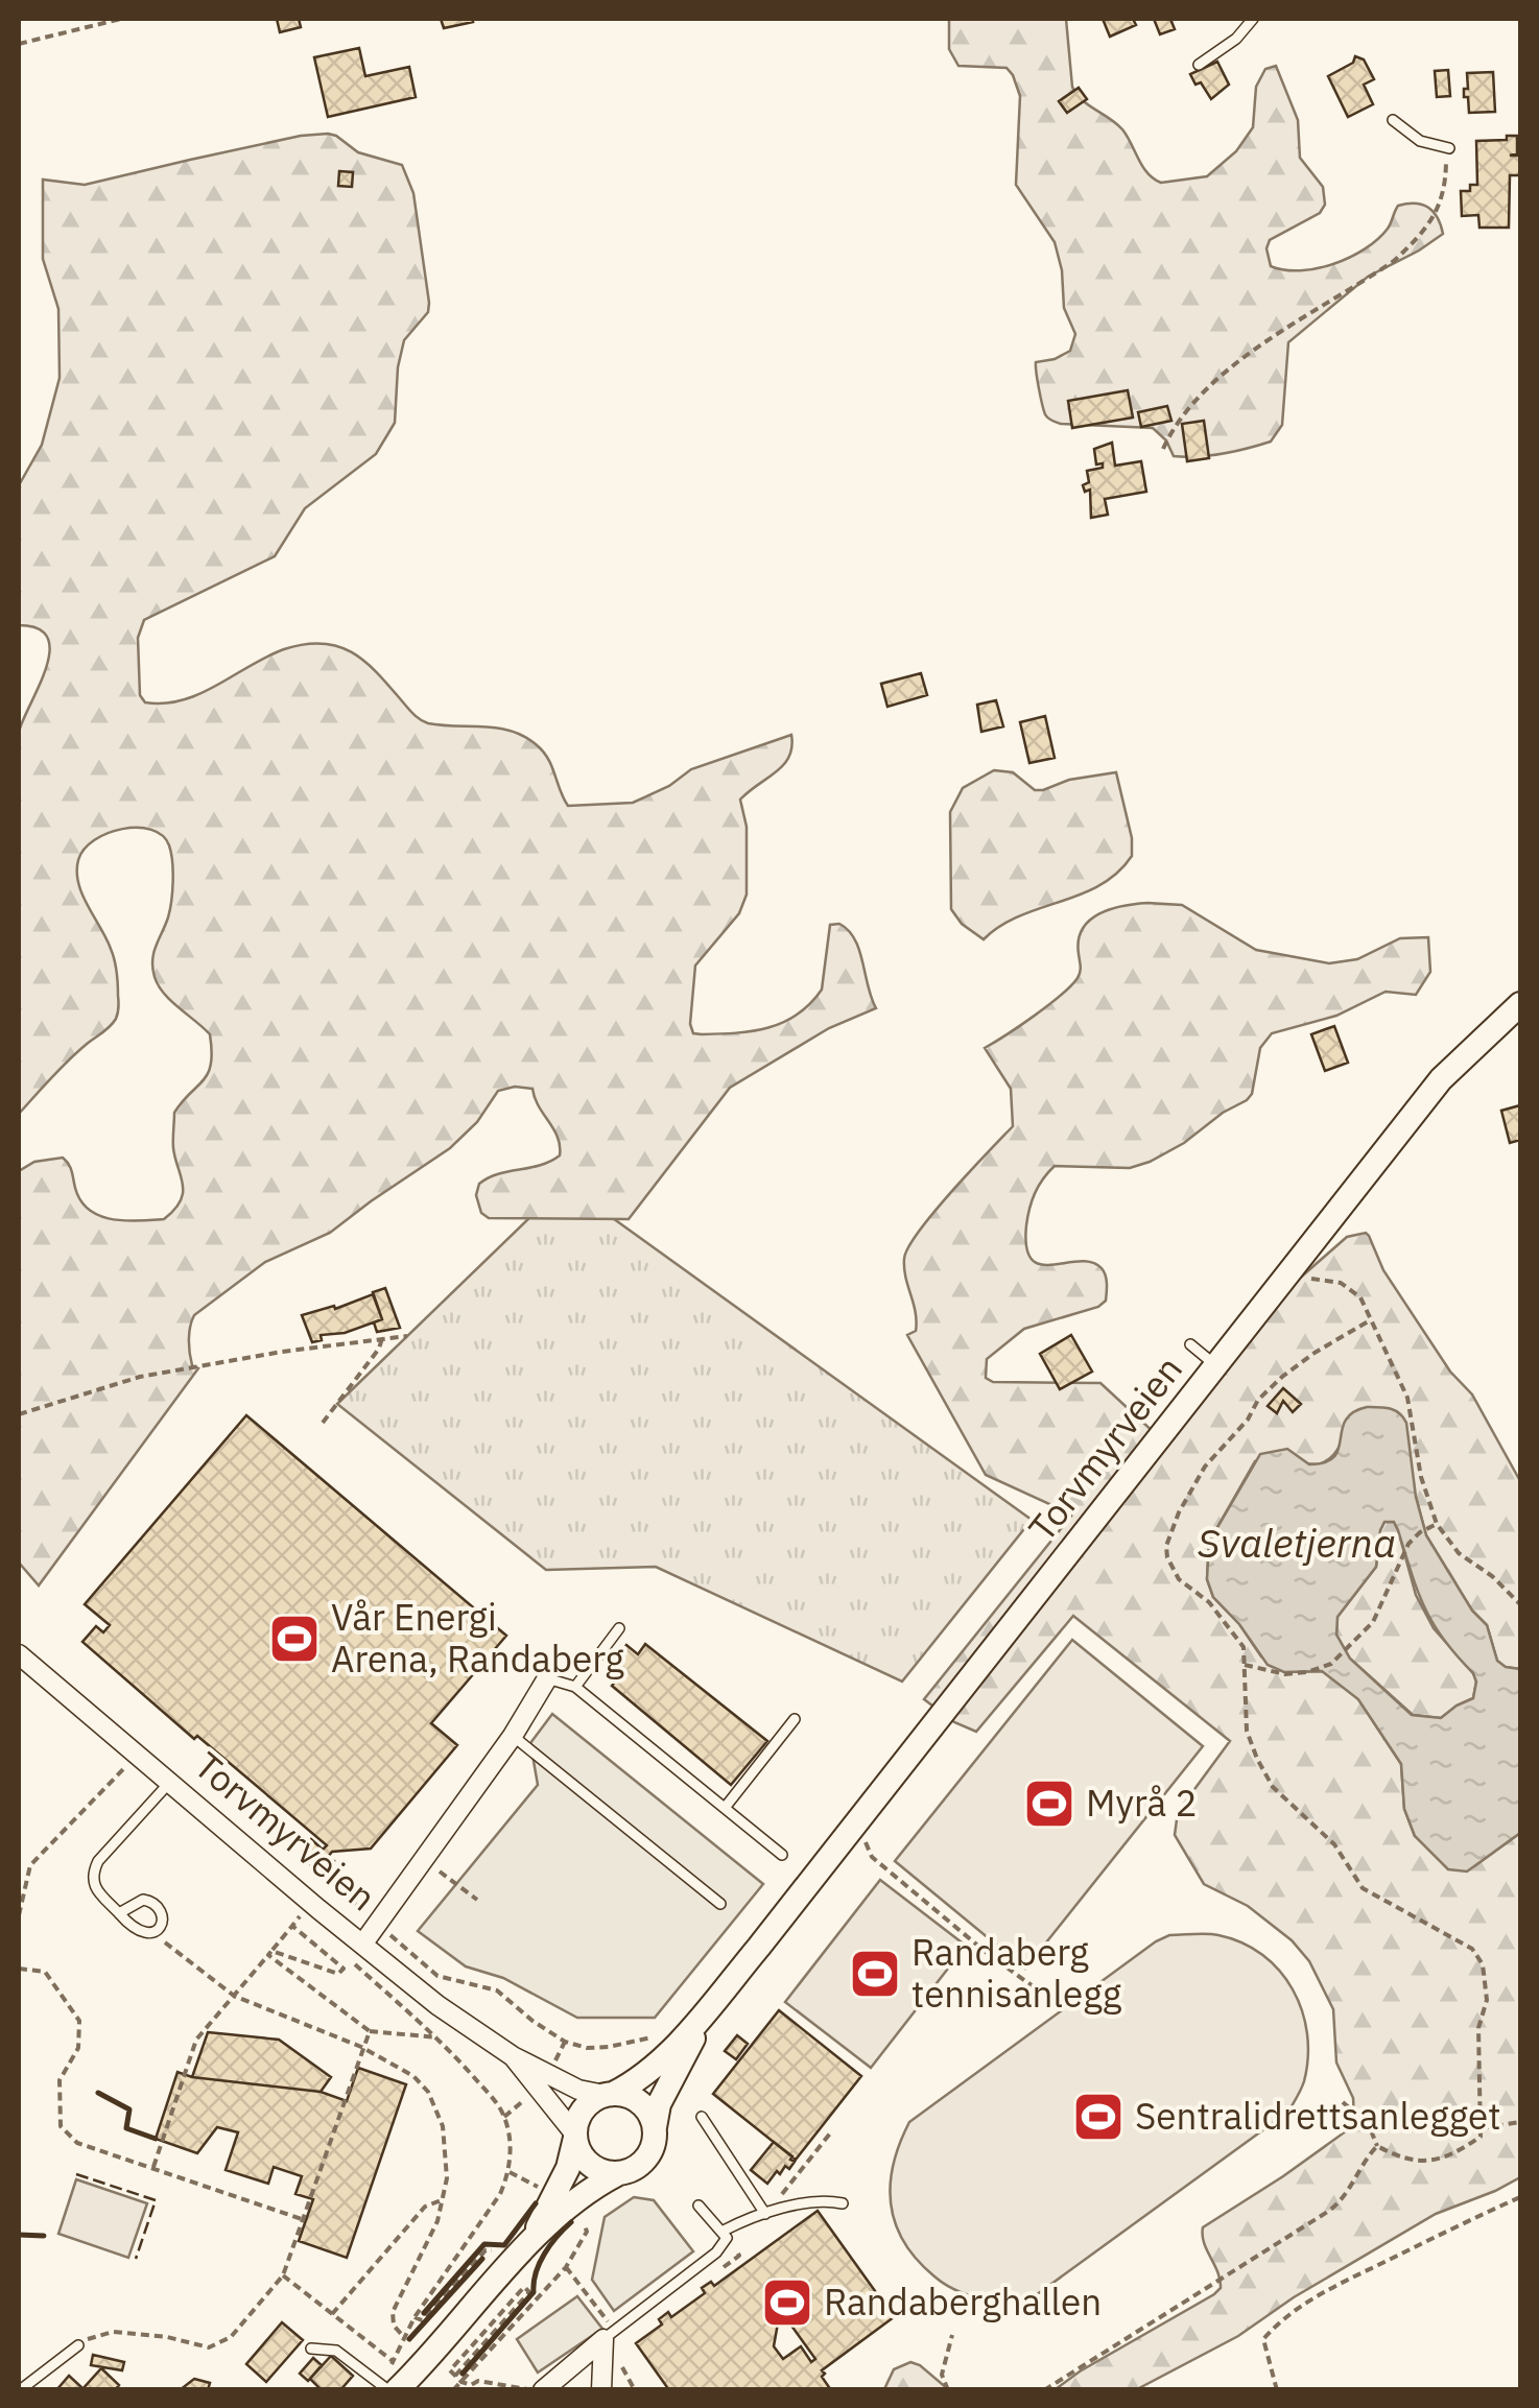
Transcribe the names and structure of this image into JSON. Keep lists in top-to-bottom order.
{
  "streets": {
    "main road": ["Torvmyrveien"]
  },
  "water": ["Svaletjerna"],
  "places": {
    "sports": [
      "Vår Energi Arena, Randaberg",
      "Myrå 2",
      "Randaberg tennisanlegg",
      "Sentralidrettsanlegget",
      "Randaberghallen"
    ]
  }
}
